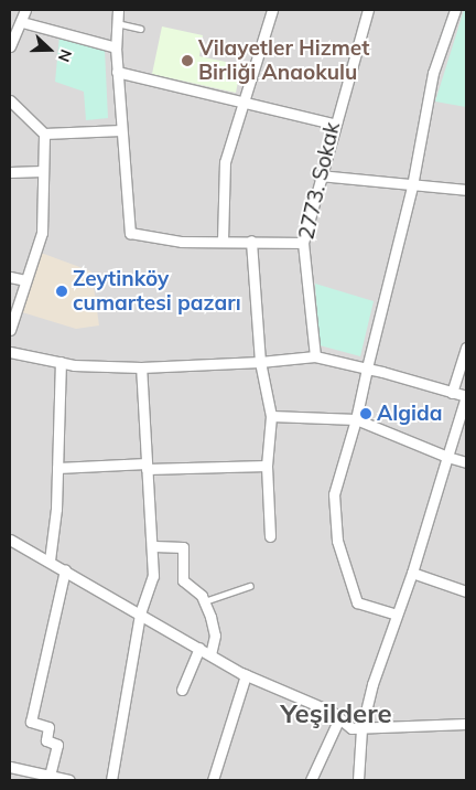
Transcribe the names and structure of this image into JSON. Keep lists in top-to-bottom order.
{
  "streets": {
    "street": ["2773. Sokak"]
  },
  "districts": ["Yeşildere"],
  "places": ["Vilayetler Hizmet Birliği Anaokulu", "Zeytinköy cumartesi pazarı", "Algida"],
  "north": "right"
}
